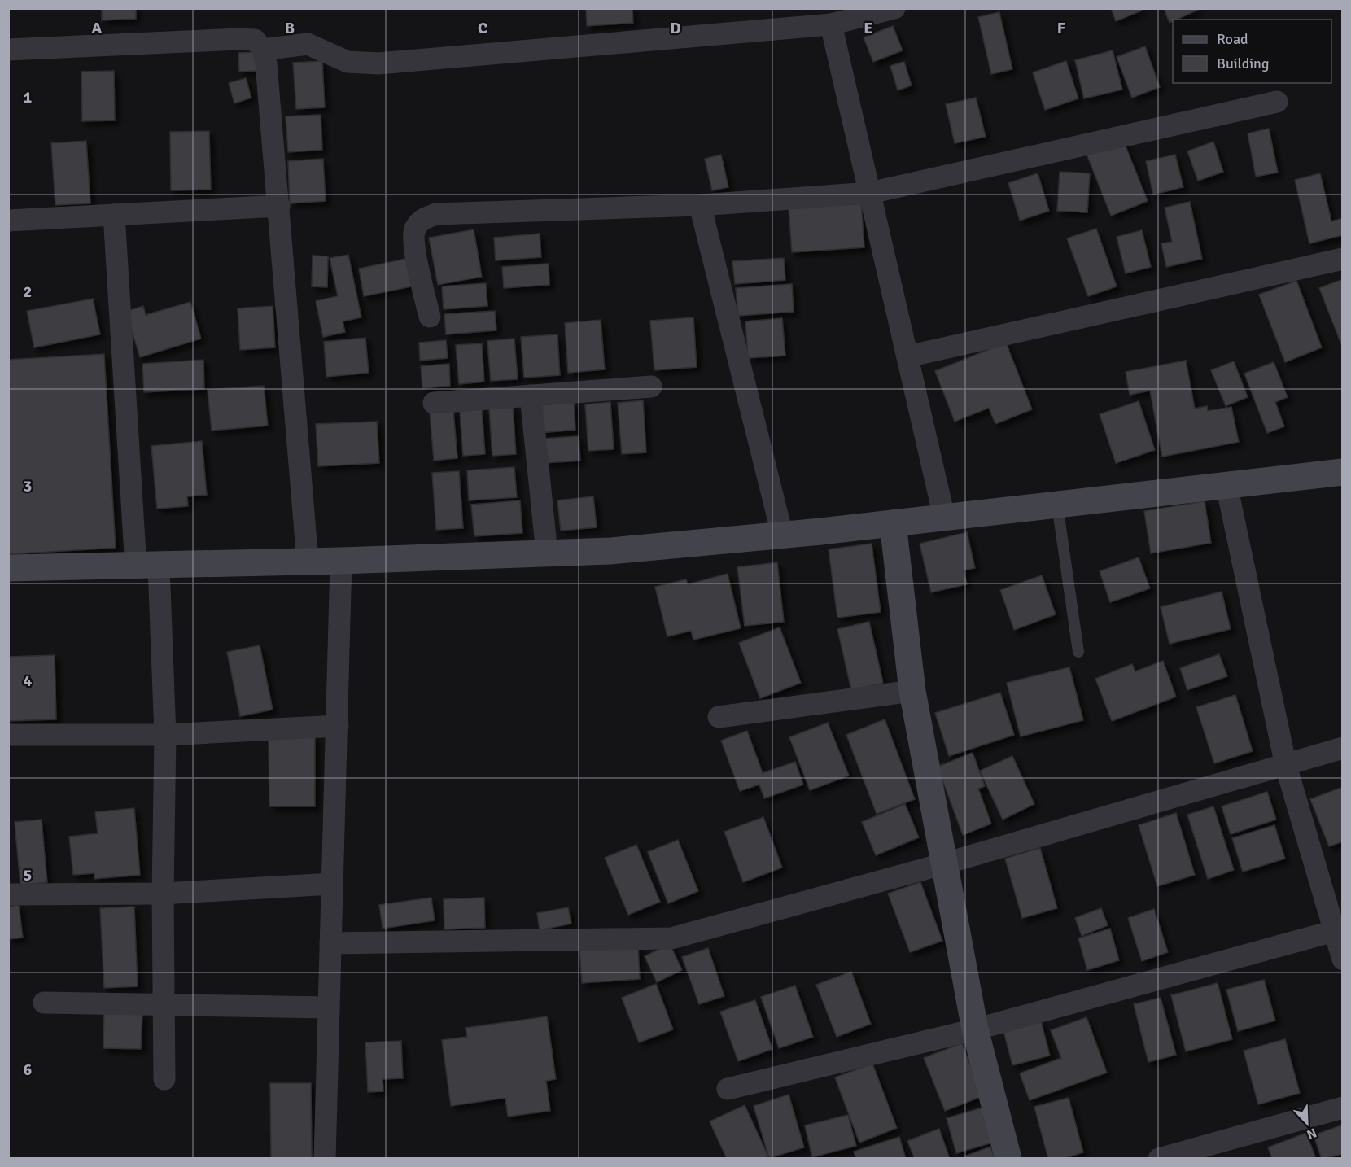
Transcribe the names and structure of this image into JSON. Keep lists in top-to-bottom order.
{
  "legend": ["Road", "Building"],
  "north": "bottom right",
  "grid": {
    "columns": [
      "A",
      "B",
      "C",
      "D",
      "E",
      "F"
    ],
    "rows": [
      "1",
      "2",
      "3",
      "4",
      "5",
      "6"
    ]
  }
}
